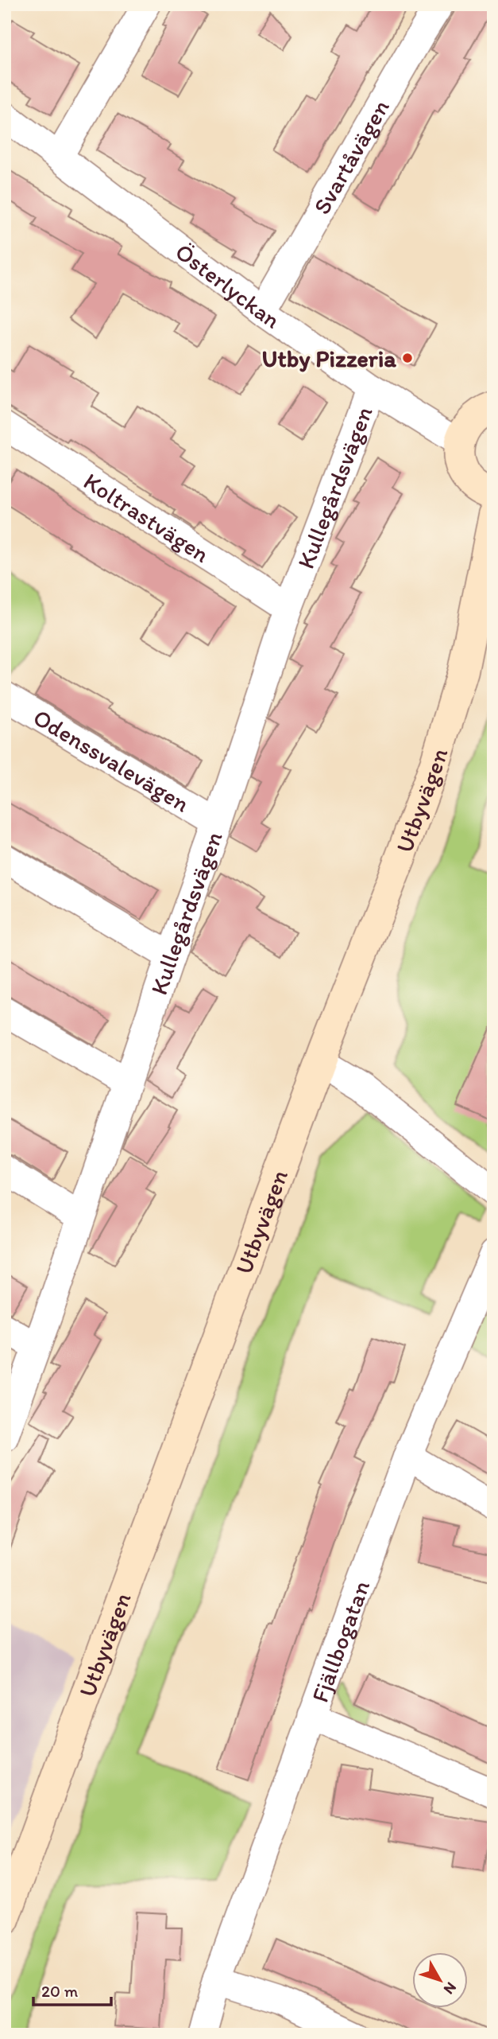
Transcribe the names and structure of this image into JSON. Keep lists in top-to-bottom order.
{
  "streets": {
    "street": [
      "Svartåvägen",
      "Österlyckan",
      "Kullegårdsvägen",
      "Koltrastvägen",
      "Odenssvalevägen",
      "Utbyvägen",
      "Fjällbogatan"
    ]
  },
  "crossings": [
    ["Svartåvägen", "Österlyckan"],
    ["Österlyckan", "Kullegårdsvägen"],
    ["Kullegårdsvägen", "Koltrastvägen"],
    ["Kullegårdsvägen", "Odenssvalevägen"]
  ],
  "places": ["Utby Pizzeria"],
  "scale_bar": "20 m",
  "north": "bottom right"
}
